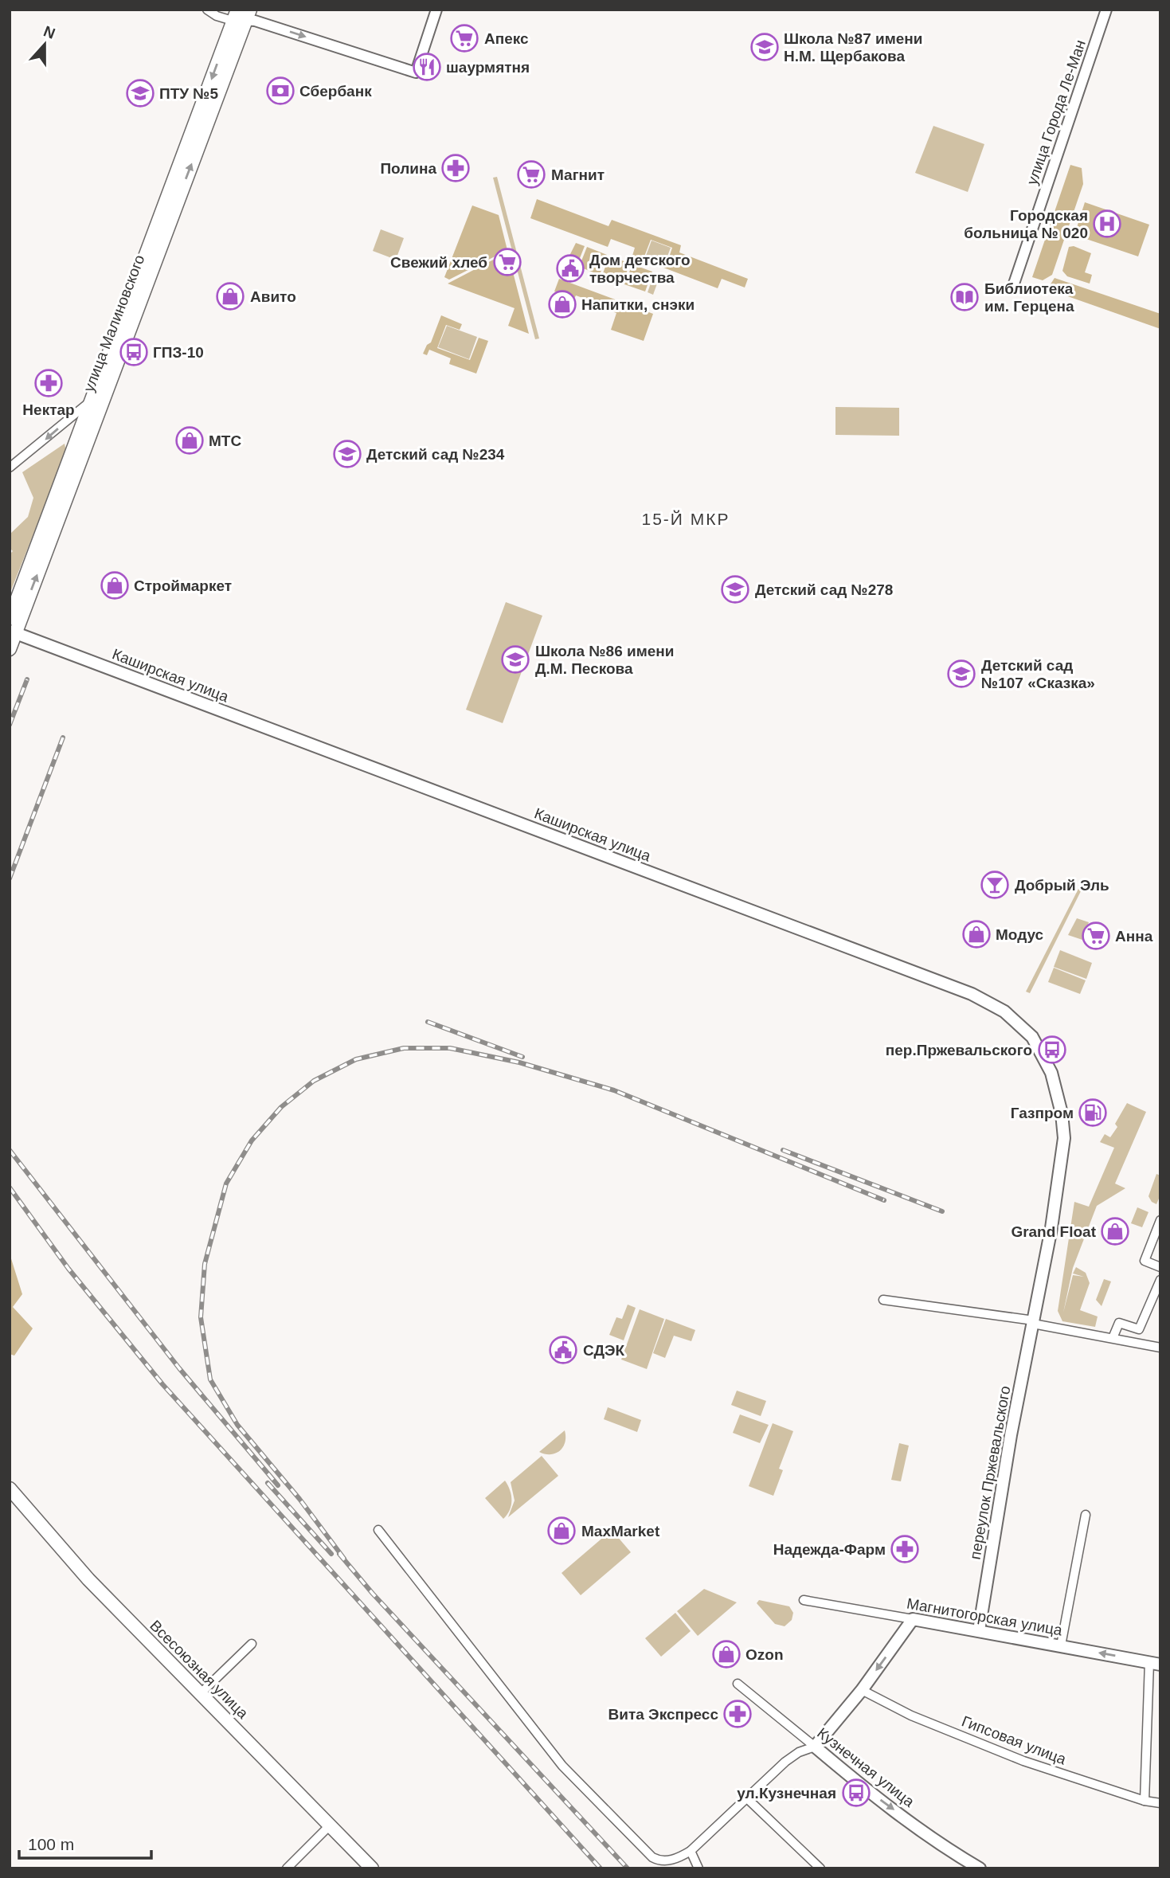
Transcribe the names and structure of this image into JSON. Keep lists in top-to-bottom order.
{
  "streets": {
    "highway": ["улица Малиновского", "Всесоюзная улица"],
    "main road": [
      "Каширская улица",
      "переулок Пржевальского",
      "Магнитогорская улица",
      "Кузнечная улица"
    ],
    "street": ["улица Города Ле-Ман", "Гипсовая улица"]
  },
  "crossings": [
    ["улица Малиновского", "Каширская улица"],
    ["Каширская улица", "переулок Пржевальского"],
    ["переулок Пржевальского", "Магнитогорская улица"]
  ],
  "districts": ["15-Й МКР"],
  "places": {
    "supermarket": [
      "Апекс",
      "Магнит",
      "Свежий хлеб",
      "Анна"
    ],
    "school or university": [
      "Школа №87 имени Н.М. Щербакова",
      "ПТУ №5",
      "Детский сад №234",
      "Детский сад №278",
      "Школа №86 имени Д.М. Пескова",
      "Детский сад №107 «Сказка»"
    ],
    "restaurant": ["шаурмятня"],
    "bank": ["Сбербанк"],
    "pharmacy": [
      "Полина",
      "Нектар",
      "Надежда-Фарм",
      "Вита Экспресс"
    ],
    "hospital": ["Городская больница № 020"],
    "public building": ["Дом детского творчества", "СДЭК"],
    "shop": [
      "Авито",
      "Напитки, снэки",
      "МТС",
      "Строймаркет",
      "Модус",
      "Grand Float",
      "MaxMarket",
      "Ozon"
    ],
    "library": ["Библиотека им. Герцена"],
    "bus stop": ["ГПЗ-10", "пер.Пржевальского", "ул.Кузнечная"],
    "bar": ["Добрый Эль"],
    "fuel station": ["Газпром"]
  },
  "scale_bar": "100 m",
  "north": "top"
}
